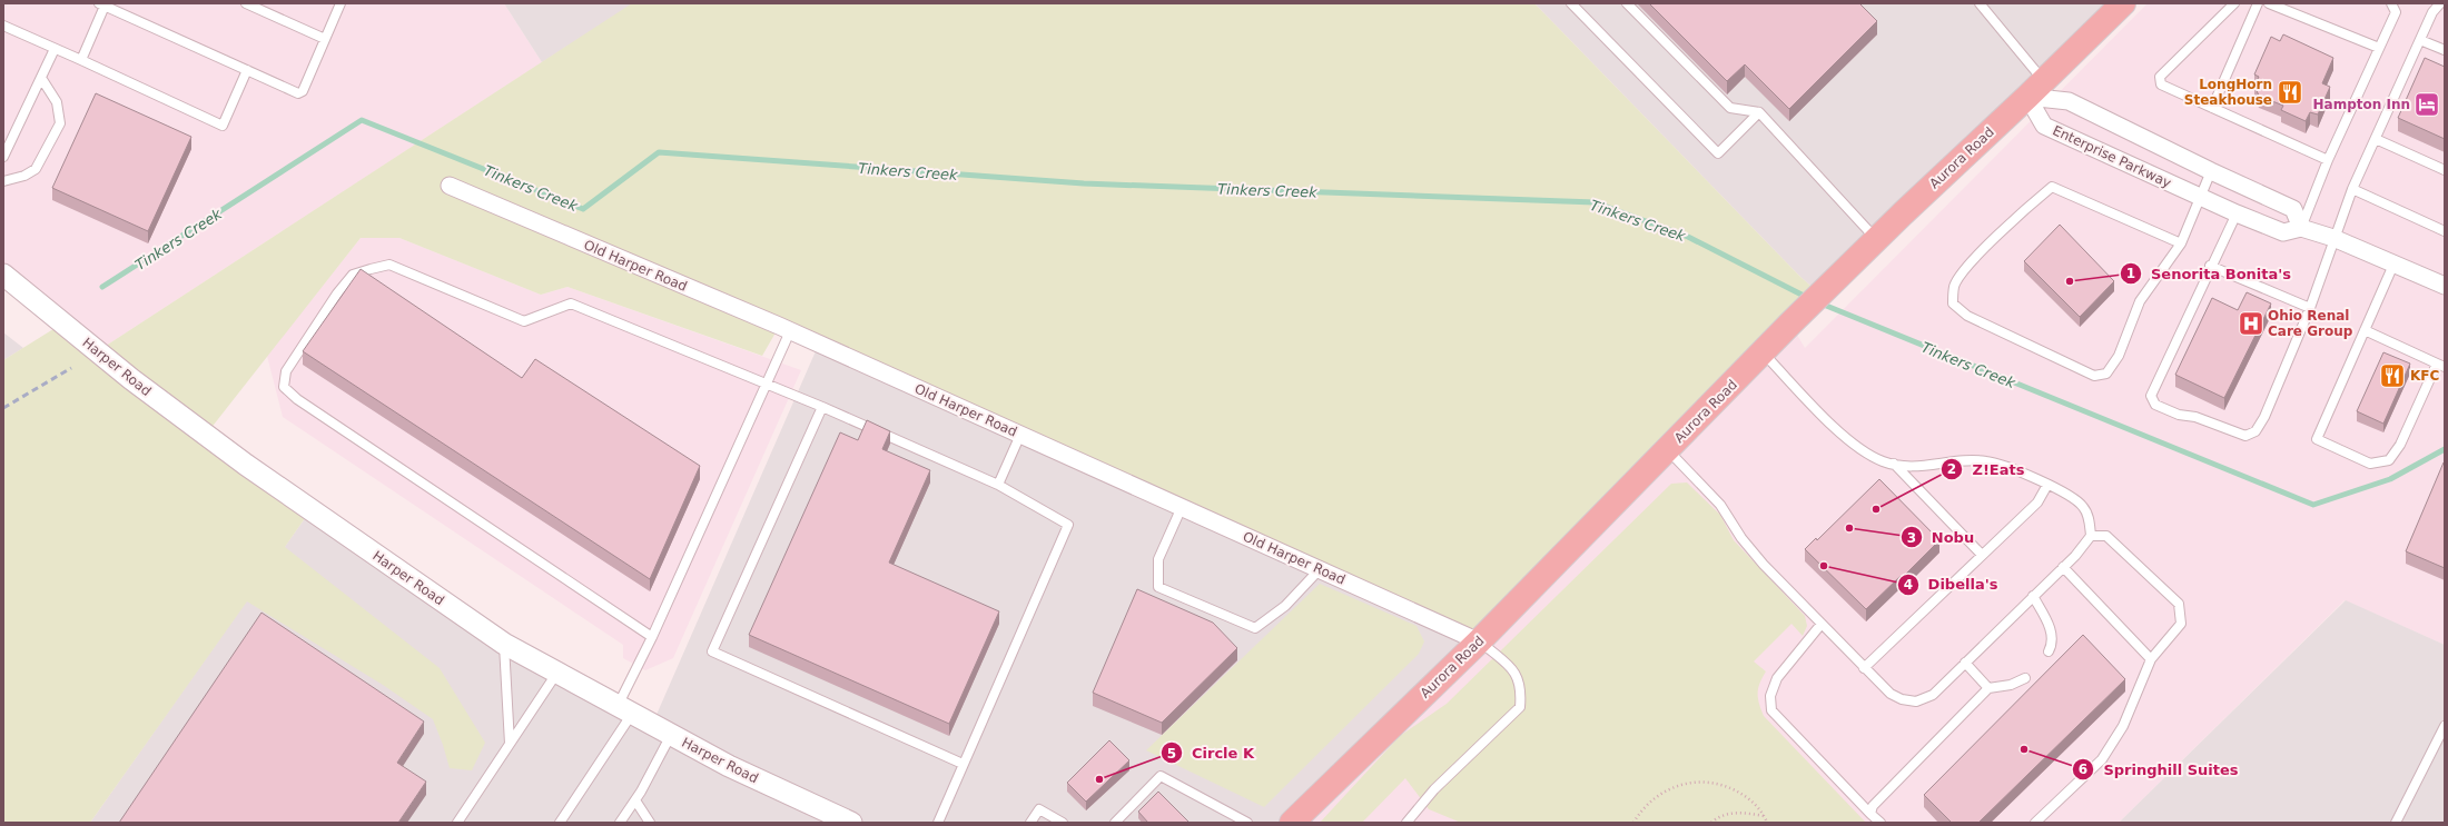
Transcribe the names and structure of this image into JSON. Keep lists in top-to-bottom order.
{
  "streets": {
    "main road": ["Aurora Road"],
    "street": ["Enterprise Parkway", "Old Harper Road", "Harper Road"]
  },
  "crossings": [
    ["Enterprise Parkway", "Aurora Road"],
    ["Aurora Road", "Old Harper Road"]
  ],
  "water": ["Tinkers Creek"],
  "places": {
    "restaurant": ["LongHorn Steakhouse", "KFC"],
    "hotel": ["Hampton Inn"],
    "other": [
      "Senorita Bonita's",
      "Z!Eats",
      "Nobu",
      "Dibella's",
      "Springhill Suites",
      "Circle K"
    ],
    "hospital": ["Ohio Renal Care Group"]
  }
}
